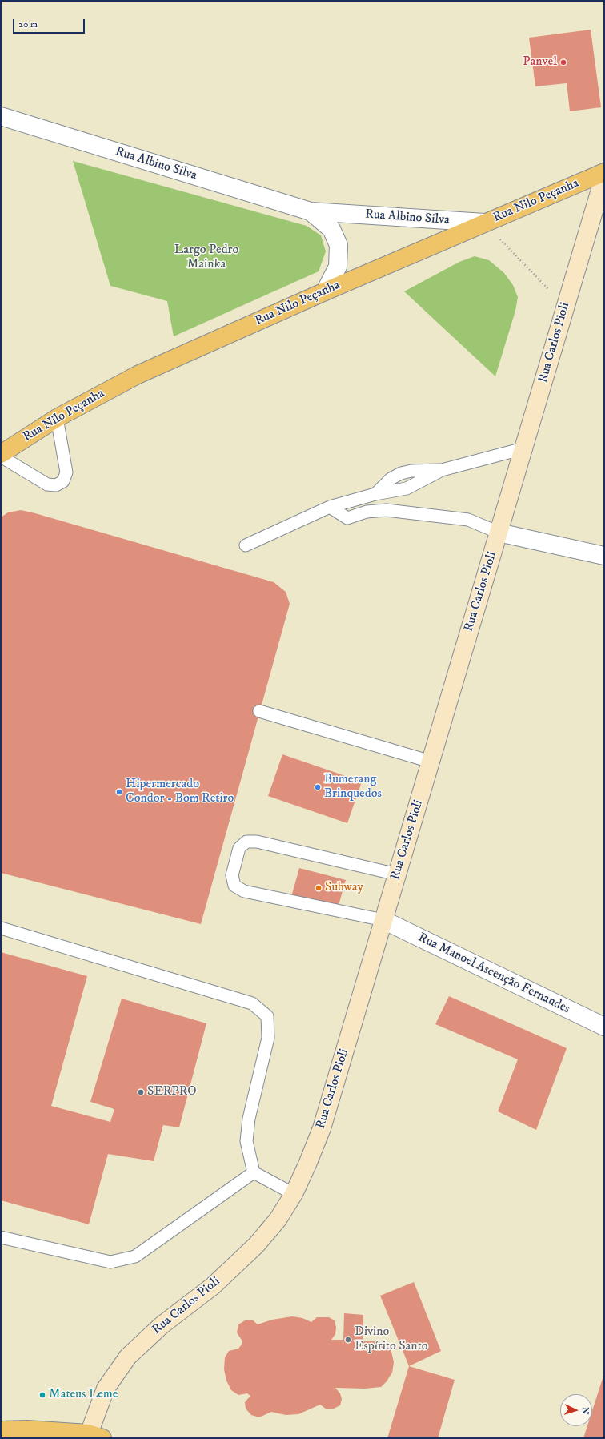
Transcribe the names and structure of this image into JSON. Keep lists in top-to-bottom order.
{
  "streets": {
    "main road": ["Rua Nilo Peçanha", "Rua Carlos Pioli"],
    "street": ["Rua Albino Silva", "Rua Manoel Ascenção Fernandes"]
  },
  "crossings": [
    ["Rua Albino Silva", "Rua Nilo Peçanha"],
    ["Rua Carlos Pioli", "Rua Manoel Ascenção Fernandes"]
  ],
  "parks": ["Largo Pedro Mainka"],
  "places": [
    "Panvel",
    "Bumerang Brinquedos",
    "Hipermercado Condor - Bom Retiro",
    "Subway",
    "SERPRO",
    "Divino Espírito Santo",
    "Mateus Leme"
  ],
  "scale_bar": "20 m",
  "north": "right"
}
